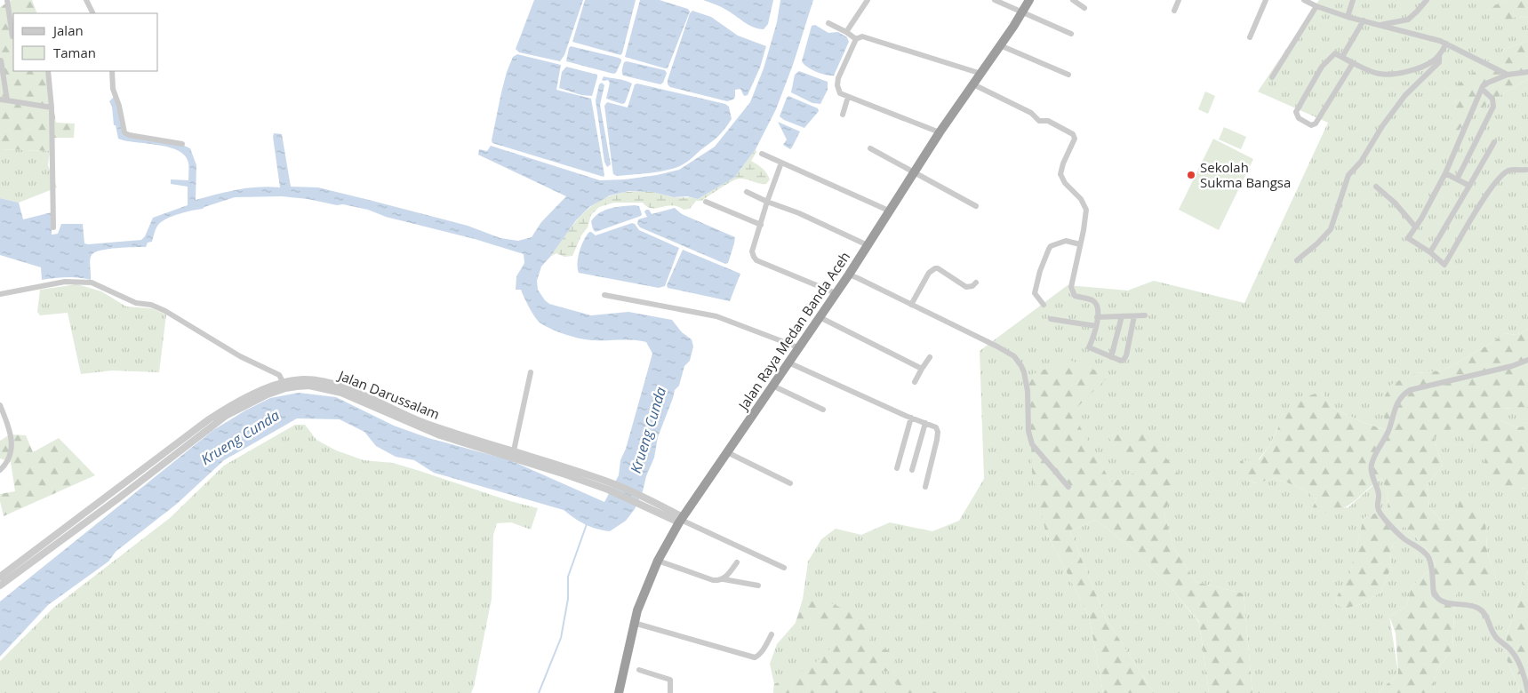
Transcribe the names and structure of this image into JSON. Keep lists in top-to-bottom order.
{
  "streets": {
    "highway": ["Jalan Raya Medan Banda Aceh"],
    "street": ["Jalan Darussalam"]
  },
  "crossings": [
    ["Jalan Raya Medan Banda Aceh", "Jalan Darussalam"]
  ],
  "water": ["Krueng Cunda"],
  "places": ["Sekolah Sukma Bangsa"],
  "legend": ["Jalan", "Taman"]
}
